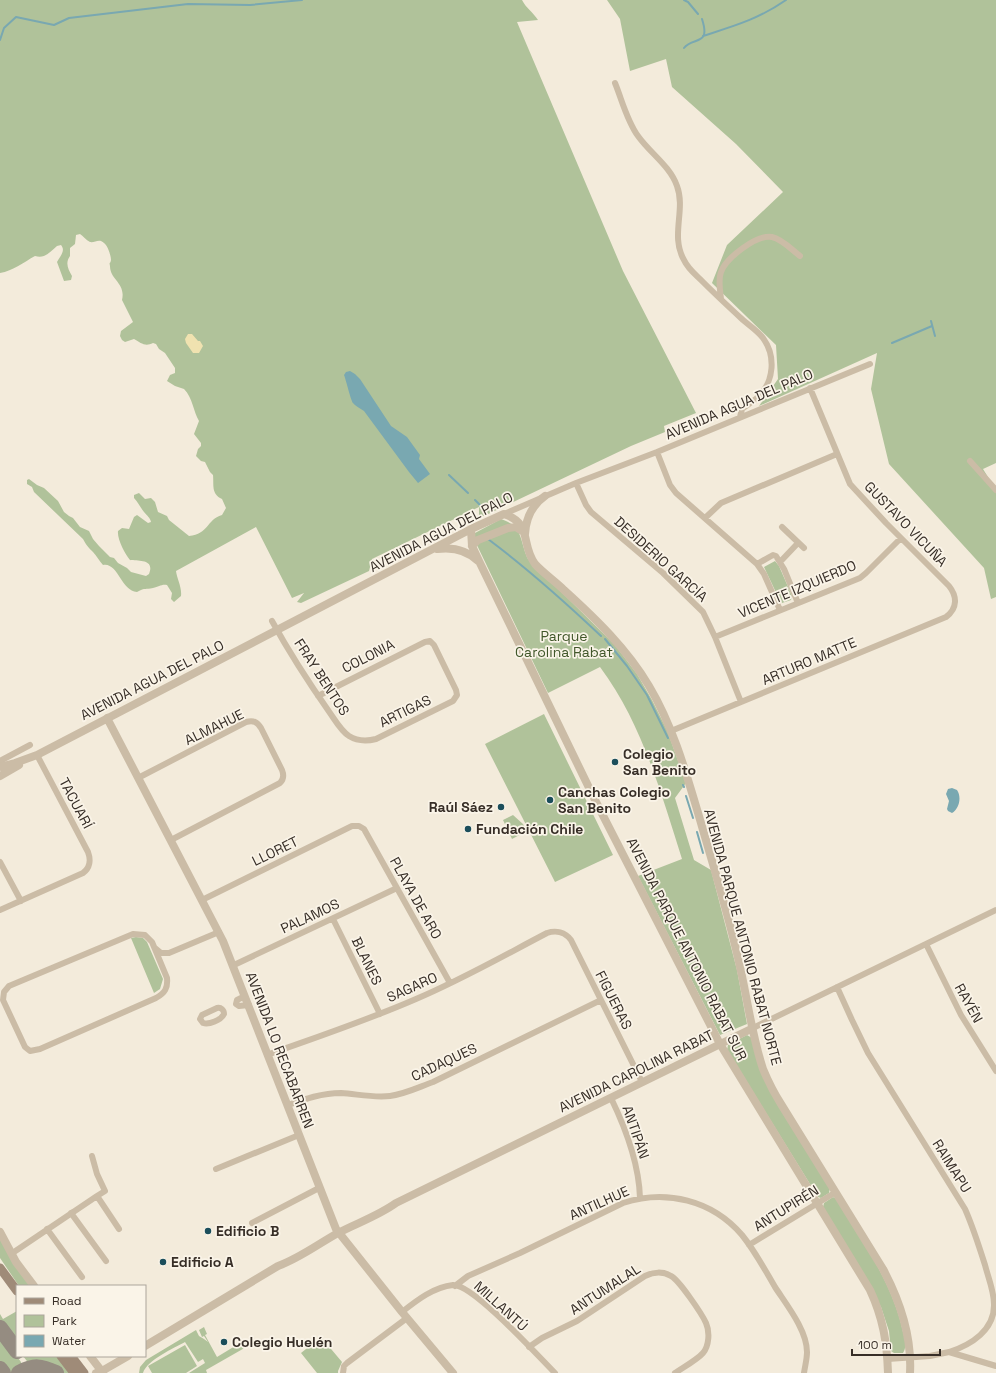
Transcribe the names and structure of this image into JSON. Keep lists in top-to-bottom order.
{
  "streets": {
    "street": [
      "AVENIDA AGUA DEL PALO",
      "GUSTAVO VICUÑA",
      "DESIDERIO GARCÍA",
      "VICENTE IZQUIERDO",
      "COLONIA",
      "ARTURO MATTE",
      "FRAY BENTOS",
      "ARTIGAS",
      "ALMAHUE",
      "TACUARÍ",
      "LLORET",
      "PLAYA DE ARO",
      "PALAMOS",
      "AVENIDA PARQUE ANTONIO RABAT NORTE",
      "AVENIDA PARQUE ANTONIO RABAT SUR",
      "BLANES",
      "SAGARO",
      "FIGUERAS",
      "RAYÉN",
      "AVENIDA LO RECABARREN",
      "CADAQUES",
      "AVENIDA CAROLINA RABAT",
      "ANTIPÁN",
      "RAIMAPU",
      "ANTILHUE",
      "ANTUPIRÉN",
      "ANTUMALAL",
      "MILLANTÚ"
    ]
  },
  "crossings": [
    ["AVENIDA AGUA DEL PALO", "GUSTAVO VICUÑA"],
    ["AVENIDA AGUA DEL PALO", "DESIDERIO GARCÍA"],
    ["AVENIDA AGUA DEL PALO", "FRAY BENTOS"],
    ["AVENIDA AGUA DEL PALO", "TACUARÍ"],
    ["AVENIDA AGUA DEL PALO", "AVENIDA PARQUE ANTONIO RABAT NORTE"],
    ["AVENIDA AGUA DEL PALO", "AVENIDA PARQUE ANTONIO RABAT SUR"],
    ["AVENIDA AGUA DEL PALO", "AVENIDA LO RECABARREN"],
    ["GUSTAVO VICUÑA", "VICENTE IZQUIERDO"],
    ["GUSTAVO VICUÑA", "ARTURO MATTE"],
    ["DESIDERIO GARCÍA", "VICENTE IZQUIERDO"],
    ["DESIDERIO GARCÍA", "ARTURO MATTE"],
    ["COLONIA", "FRAY BENTOS"],
    ["COLONIA", "ARTIGAS"],
    ["ARTURO MATTE", "AVENIDA PARQUE ANTONIO RABAT NORTE"],
    ["FRAY BENTOS", "ARTIGAS"],
    ["ALMAHUE", "AVENIDA LO RECABARREN"],
    ["LLORET", "PLAYA DE ARO"],
    ["LLORET", "AVENIDA LO RECABARREN"],
    ["PLAYA DE ARO", "PALAMOS"],
    ["PLAYA DE ARO", "SAGARO"],
    ["PALAMOS", "BLANES"],
    ["PALAMOS", "AVENIDA LO RECABARREN"],
    ["AVENIDA PARQUE ANTONIO RABAT NORTE", "AVENIDA CAROLINA RABAT"],
    ["AVENIDA PARQUE ANTONIO RABAT NORTE", "ANTUPIRÉN"],
    ["AVENIDA PARQUE ANTONIO RABAT SUR", "AVENIDA CAROLINA RABAT"],
    ["AVENIDA PARQUE ANTONIO RABAT SUR", "ANTUPIRÉN"],
    ["BLANES", "SAGARO"],
    ["SAGARO", "FIGUERAS"],
    ["SAGARO", "AVENIDA LO RECABARREN"],
    ["FIGUERAS", "CADAQUES"],
    ["FIGUERAS", "AVENIDA CAROLINA RABAT"],
    ["RAYÉN", "AVENIDA CAROLINA RABAT"],
    ["AVENIDA LO RECABARREN", "CADAQUES"],
    ["AVENIDA LO RECABARREN", "AVENIDA CAROLINA RABAT"],
    ["AVENIDA LO RECABARREN", "MILLANTÚ"],
    ["AVENIDA CAROLINA RABAT", "ANTIPÁN"],
    ["AVENIDA CAROLINA RABAT", "RAIMAPU"],
    ["ANTIPÁN", "ANTILHUE"],
    ["ANTILHUE", "ANTUPIRÉN"],
    ["ANTILHUE", "MILLANTÚ"],
    ["ANTUMALAL", "MILLANTÚ"]
  ],
  "parks": ["Parque Carolina Rabat"],
  "places": [
    "Colegio San Benito",
    "Canchas Colegio San Benito",
    "Raúl Sáez",
    "Fundación Chile",
    "Edificio B",
    "Edificio A",
    "Colegio Huelén"
  ],
  "legend": ["Road", "Park", "Water"],
  "scale_bar": "100 m"
}
